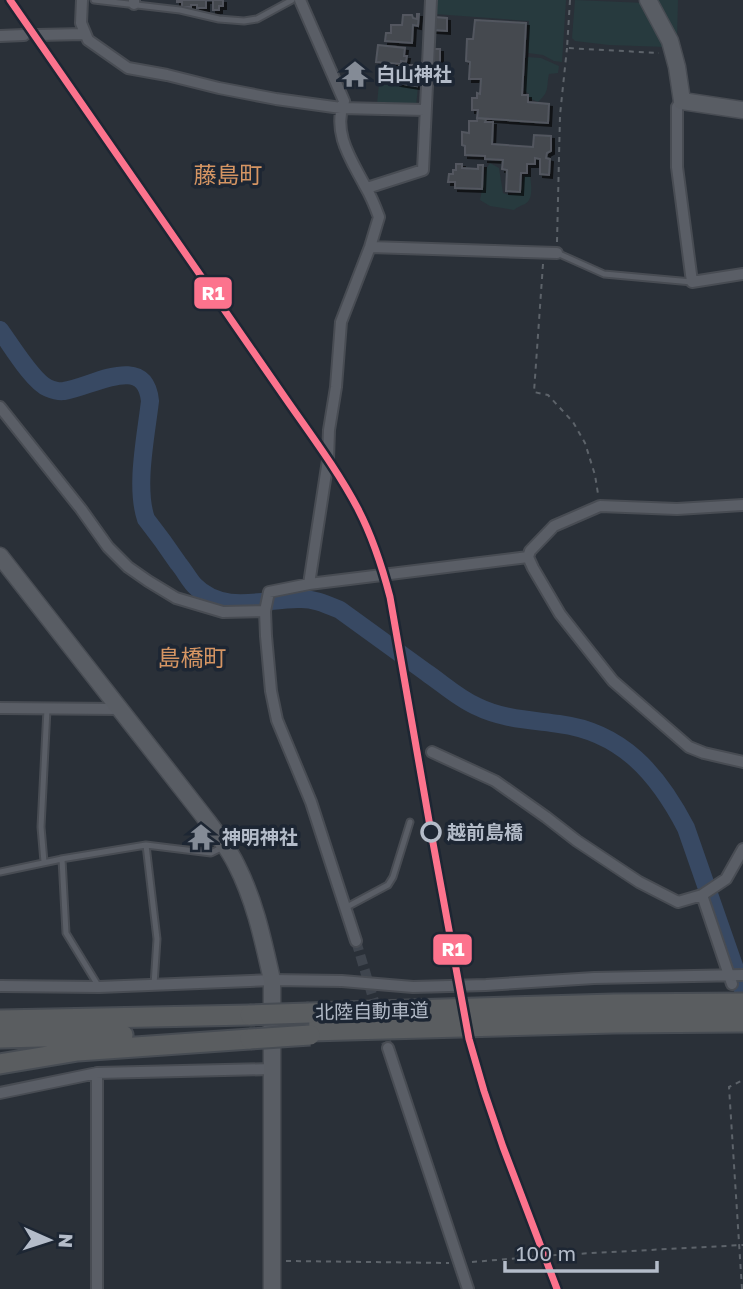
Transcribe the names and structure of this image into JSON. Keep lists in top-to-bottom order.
{
  "streets": {
    "highway": ["北陸自動車道"]
  },
  "districts": ["藤島町", "島橋町"],
  "places": {
    "temple": ["白山神社", "神明神社"],
    "other": ["越前島橋"]
  },
  "lines": ["transit line R1"],
  "scale_bar": "100 m",
  "north": "right"
}
